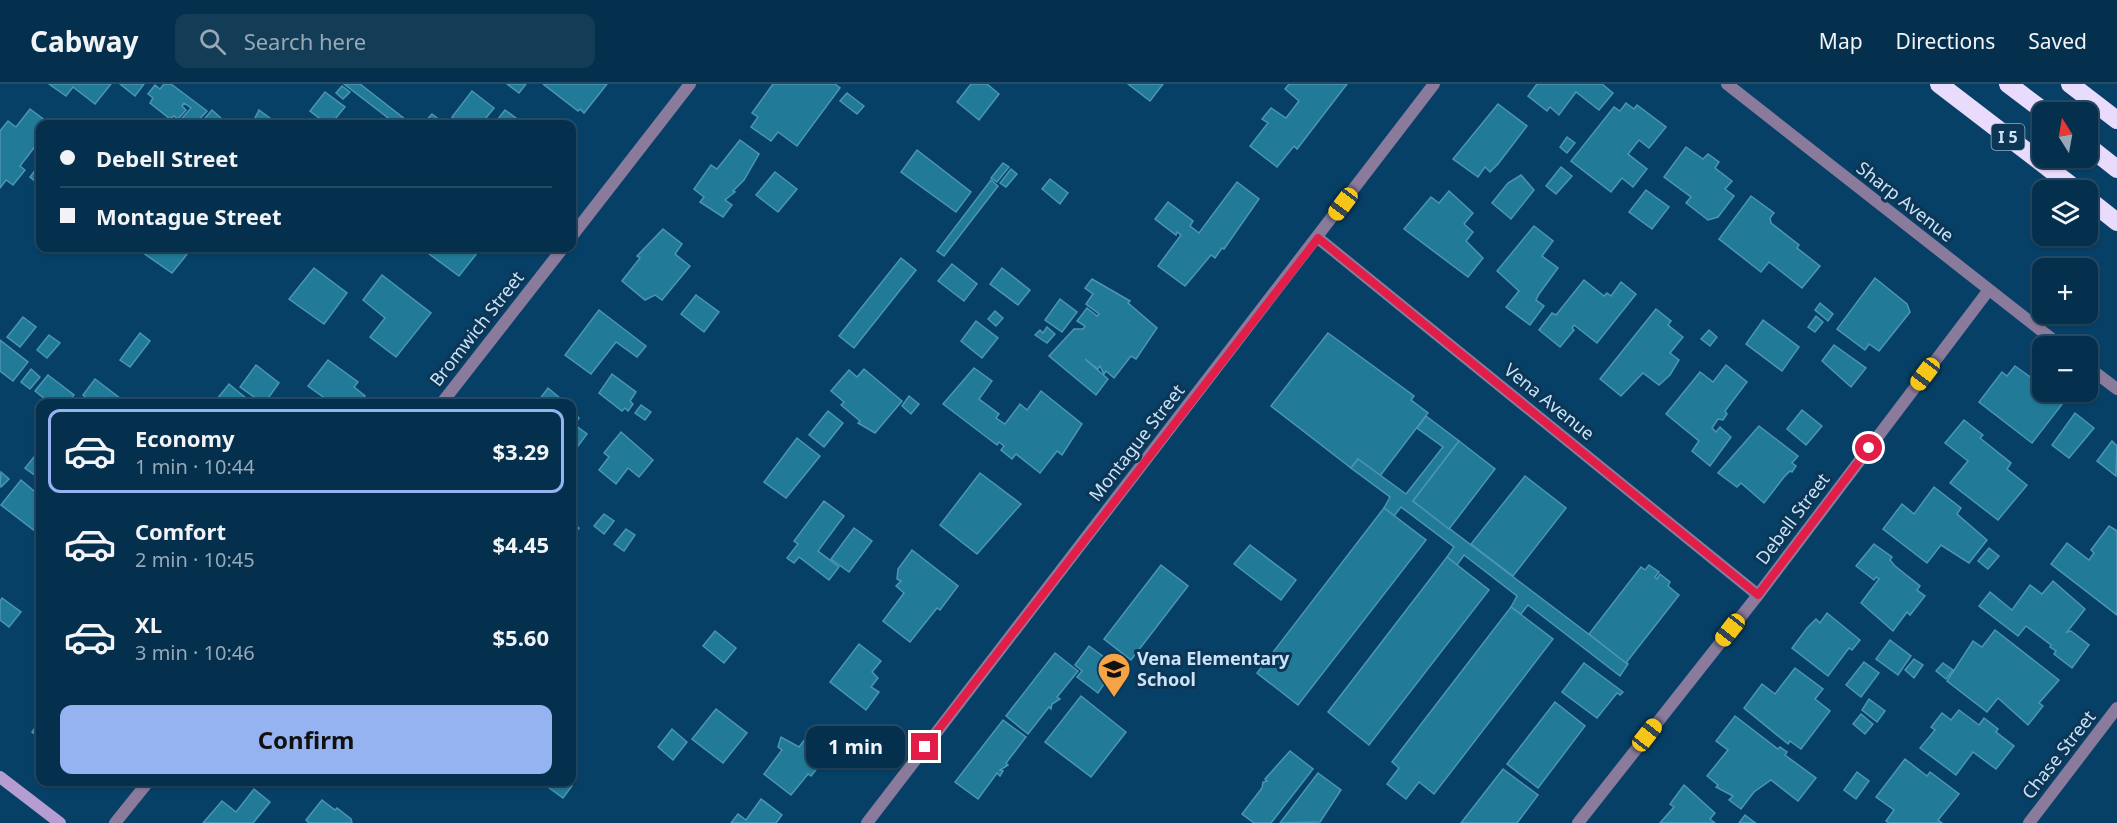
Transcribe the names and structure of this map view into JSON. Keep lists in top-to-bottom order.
{
  "streets": {
    "highway": ["I 5"],
    "street": [
      "Sharp Avenue",
      "Bromwich Street",
      "Vena Avenue",
      "Montague Street",
      "Debell Street",
      "Chase Street"
    ]
  },
  "crossings": [
    ["Sharp Avenue", "Debell Street"],
    ["Vena Avenue", "Montague Street"],
    ["Vena Avenue", "Debell Street"]
  ],
  "places": {
    "school or university": ["Vena Elementary School"]
  },
  "north": "top",
  "page": {
    "header": "Cabway",
    "search": "Search here",
    "nav": ["Map", "Directions", "Saved"],
    "map_buttons": ["+", "−"],
    "banner": ["Debell Street", "Montague Street"],
    "list": [
      {
        "name": "Economy",
        "note": "1 min · 10:44",
        "value": "$3.29"
      },
      {
        "name": "Comfort",
        "note": "2 min · 10:45",
        "value": "$4.45"
      },
      {
        "name": "XL",
        "note": "3 min · 10:46",
        "value": "$5.60"
      }
    ],
    "buttons": "Confirm",
    "bubble": "1 min"
  }
}
